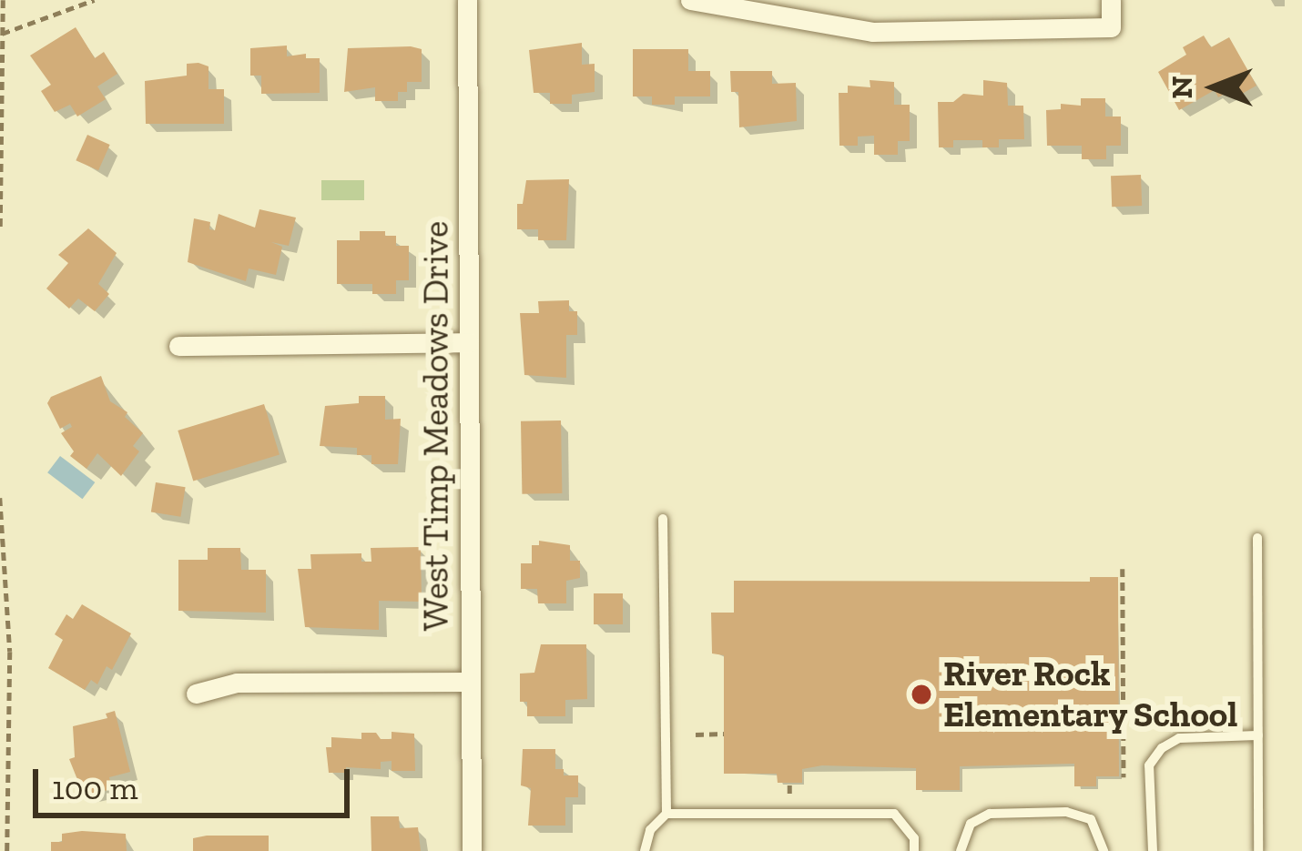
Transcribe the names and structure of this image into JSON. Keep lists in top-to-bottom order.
{
  "streets": {
    "street": ["West Timp Meadows Drive"]
  },
  "places": ["River Rock Elementary School"],
  "scale_bar": "100 m",
  "north": "left"
}
